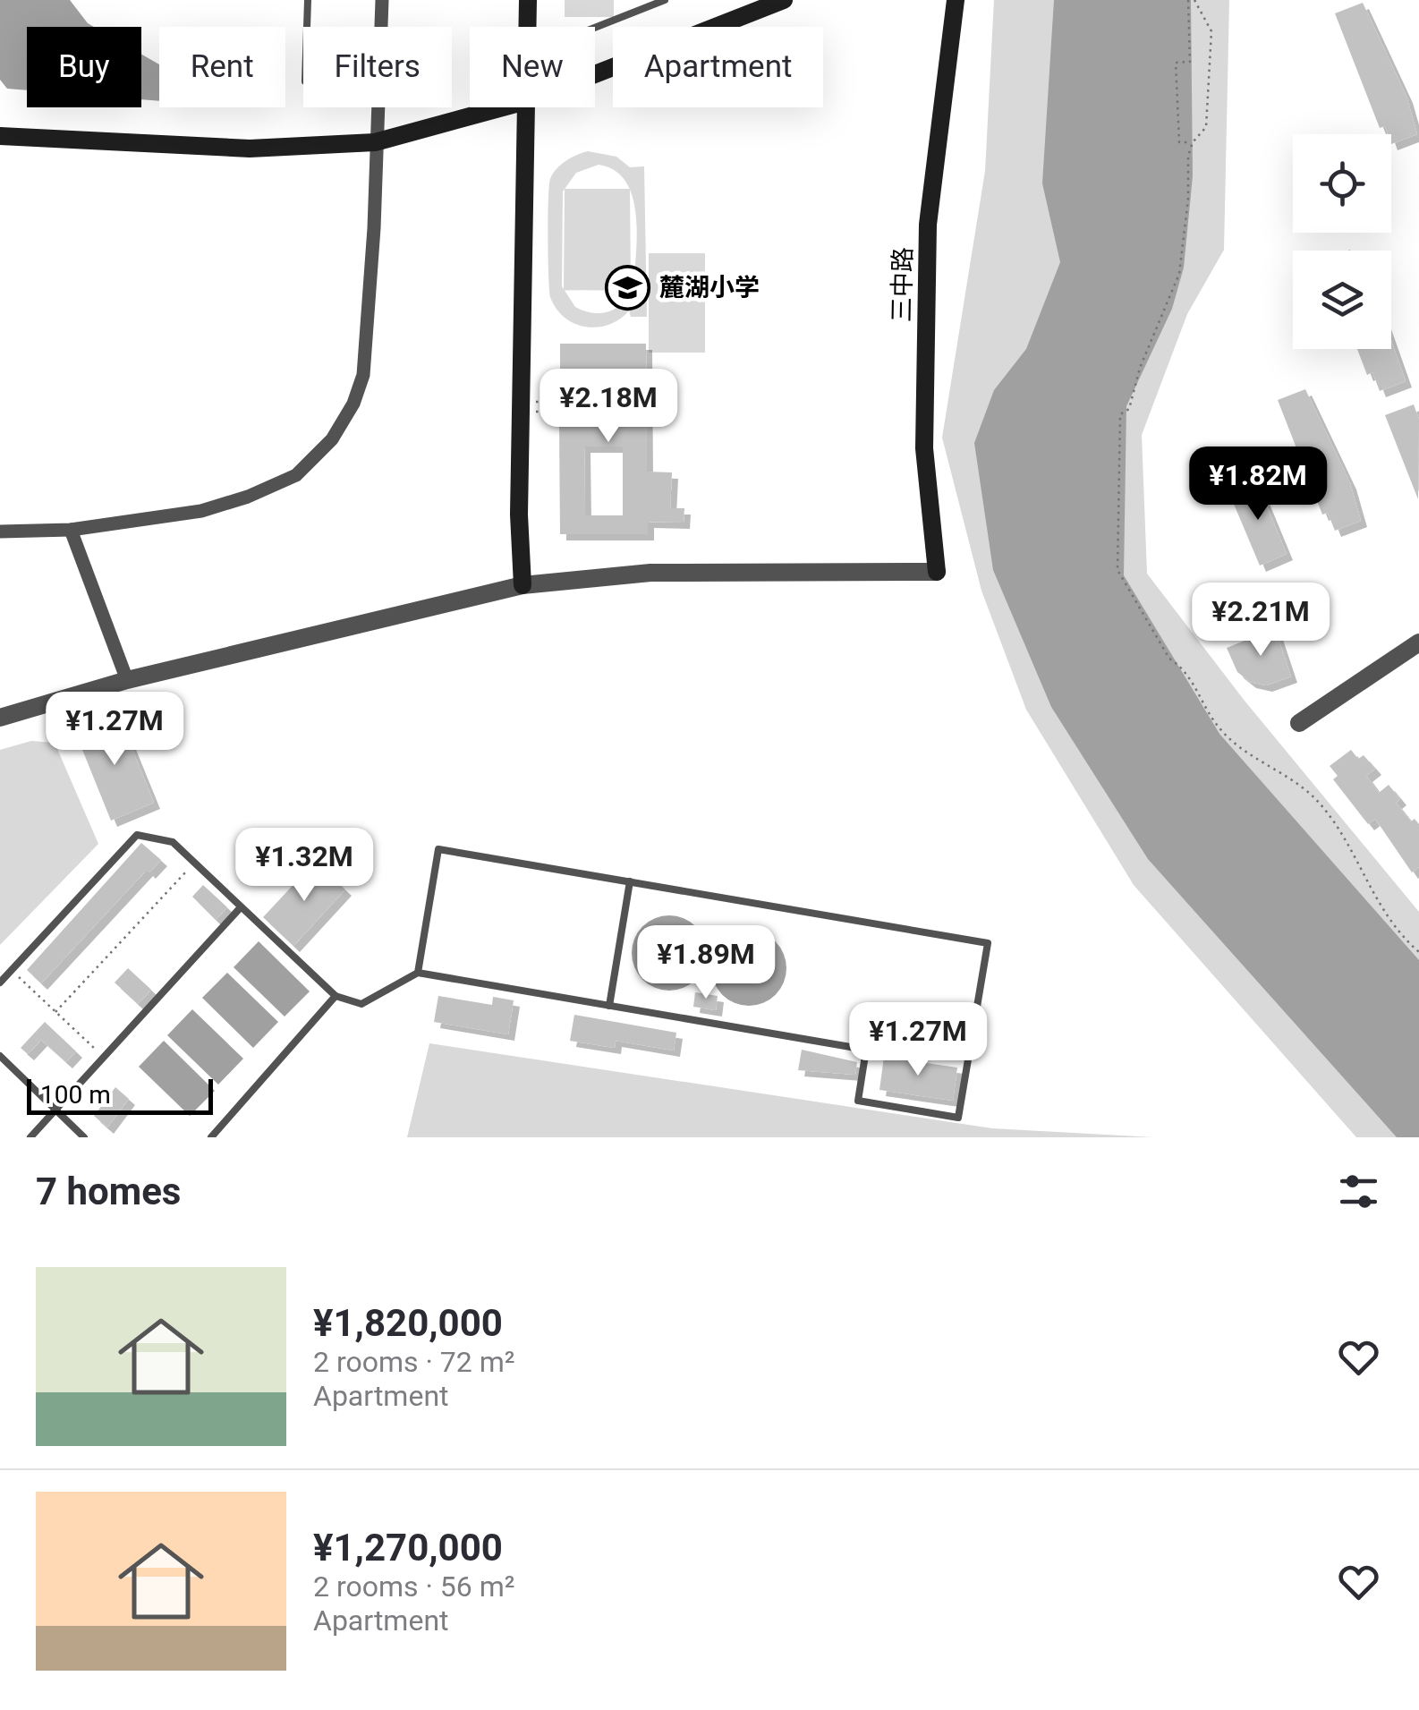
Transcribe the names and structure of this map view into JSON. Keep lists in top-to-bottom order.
{
  "streets": {
    "main road": ["三中路"]
  },
  "places": {
    "school or university": ["麓湖小学"]
  },
  "scale_bar": "100 m",
  "page": {
    "chip": [
      "Buy",
      "Rent",
      "Filters",
      "New",
      "Apartment"
    ],
    "price": [
      "¥2.18M",
      "¥1.82M",
      "¥2.21M",
      "¥1.27M",
      "¥1.32M",
      "¥1.89M",
      "¥1.27M"
    ],
    "scale": "100 m",
    "heading": "7 homes",
    "list": [
      {
        "name": "¥1,820,000",
        "note": "2 rooms · 72 m² · Apartment"
      },
      {
        "name": "¥1,270,000",
        "note": "2 rooms · 56 m² · Apartment"
      }
    ]
  }
}
